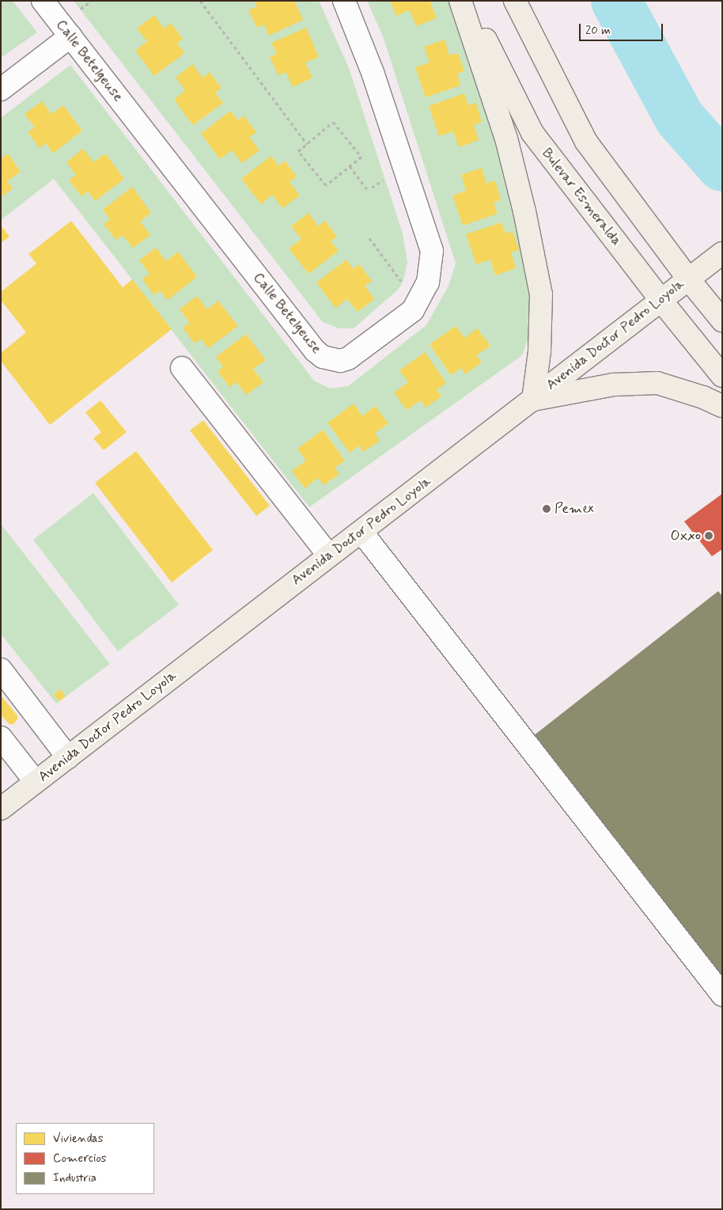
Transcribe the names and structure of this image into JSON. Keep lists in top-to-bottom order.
{
  "streets": {
    "main road": ["Bulevar Esmeralda", "Avenida Doctor Pedro Loyola"],
    "street": ["Calle Betelgeuse"]
  },
  "crossings": [
    ["Bulevar Esmeralda", "Avenida Doctor Pedro Loyola"]
  ],
  "places": ["Pemex", "Oxxo"],
  "legend": ["Viviendas", "Comercios", "Industria"],
  "scale_bar": "20 m"
}
